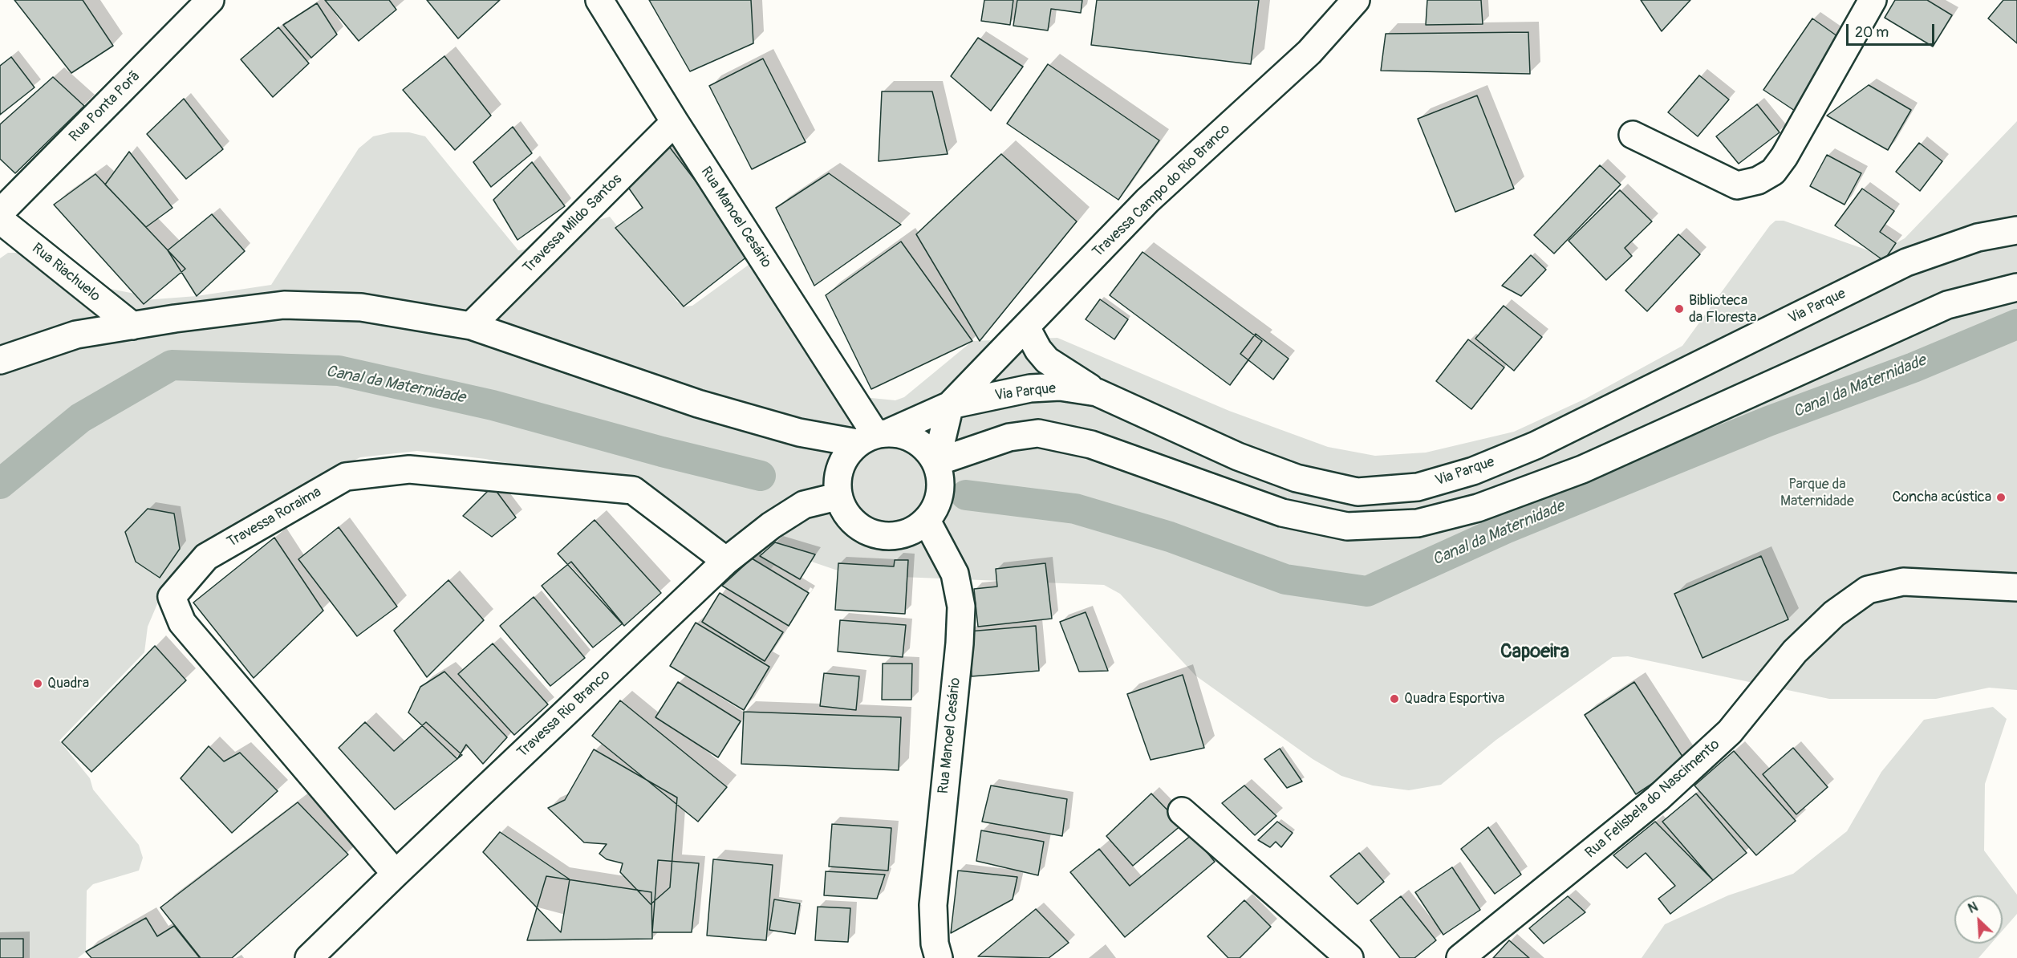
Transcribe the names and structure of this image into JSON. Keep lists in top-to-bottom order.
{
  "streets": {
    "street": [
      "Rua Ponta Porã",
      "Travessa Campo do Rio Branco",
      "Rua Manoel Cesário",
      "Travessa Mildo Santos",
      "Rua Riachuelo",
      "Via Parque",
      "Travessa Roraima",
      "Travessa Rio Branco",
      "Rua Felisbela do Nascimento"
    ]
  },
  "crossings": [
    ["Travessa Campo do Rio Branco", "Via Parque"],
    ["Rua Manoel Cesário", "Travessa Mildo Santos"],
    ["Rua Manoel Cesário", "Via Parque"],
    ["Rua Manoel Cesário", "Travessa Rio Branco"],
    ["Via Parque", "Travessa Rio Branco"],
    ["Travessa Roraima", "Travessa Rio Branco"]
  ],
  "districts": ["Capoeira"],
  "water": ["Canal da Maternidade"],
  "parks": ["Parque da Maternidade"],
  "places": [
    "Biblioteca da Floresta",
    "Concha acústica",
    "Quadra",
    "Quadra Esportiva"
  ],
  "scale_bar": "20 m",
  "north": "top left"
}
